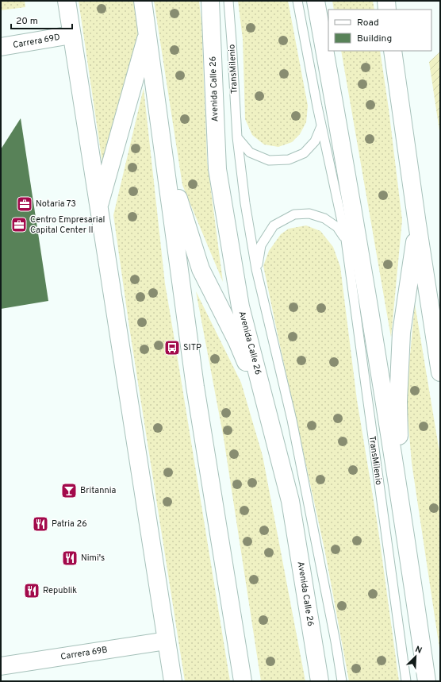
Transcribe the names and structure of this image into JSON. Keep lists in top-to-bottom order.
{
  "streets": {
    "main road": ["Carrera 69D", "Avenida Calle 26", "Carrera 69B"],
    "lane": ["TransMilenio"]
  },
  "places": {
    "office": ["Notaria 73", "Centro Empresarial Capital Center II"],
    "bus stop": ["SITP"],
    "bar": ["Britannia"],
    "restaurant": ["Patria 26", "Nimi's", "Republik"]
  },
  "legend": ["Road", "Building"],
  "scale_bar": "20 m",
  "north": "top right"
}
